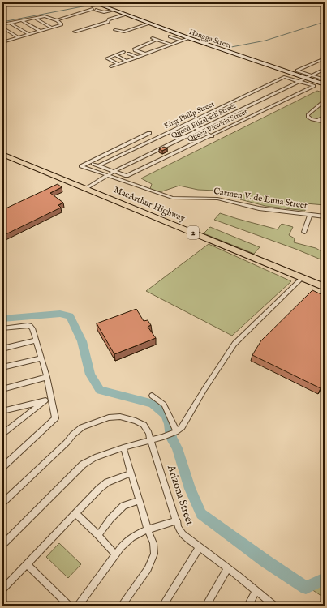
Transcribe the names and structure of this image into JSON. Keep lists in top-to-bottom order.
{
  "streets": {
    "highway": ["MacArthur Highway", "2"],
    "street": [
      "Hangga Street",
      "King Phillp Street",
      "Queen Elizabeth Street",
      "Queen Victoria Street",
      "Carmen V. de Luna Street",
      "Arizona Street"
    ]
  },
  "crossings": [
    ["Hangga Street", "Queen Elizabeth Street"],
    ["King Phillp Street", "Queen Elizabeth Street"],
    ["King Phillp Street", "Queen Victoria Street"],
    ["Queen Elizabeth Street", "Queen Victoria Street"],
    ["Queen Elizabeth Street", "Carmen V. de Luna Street"],
    ["Queen Elizabeth Street", "MacArthur Highway"]
  ]
}
